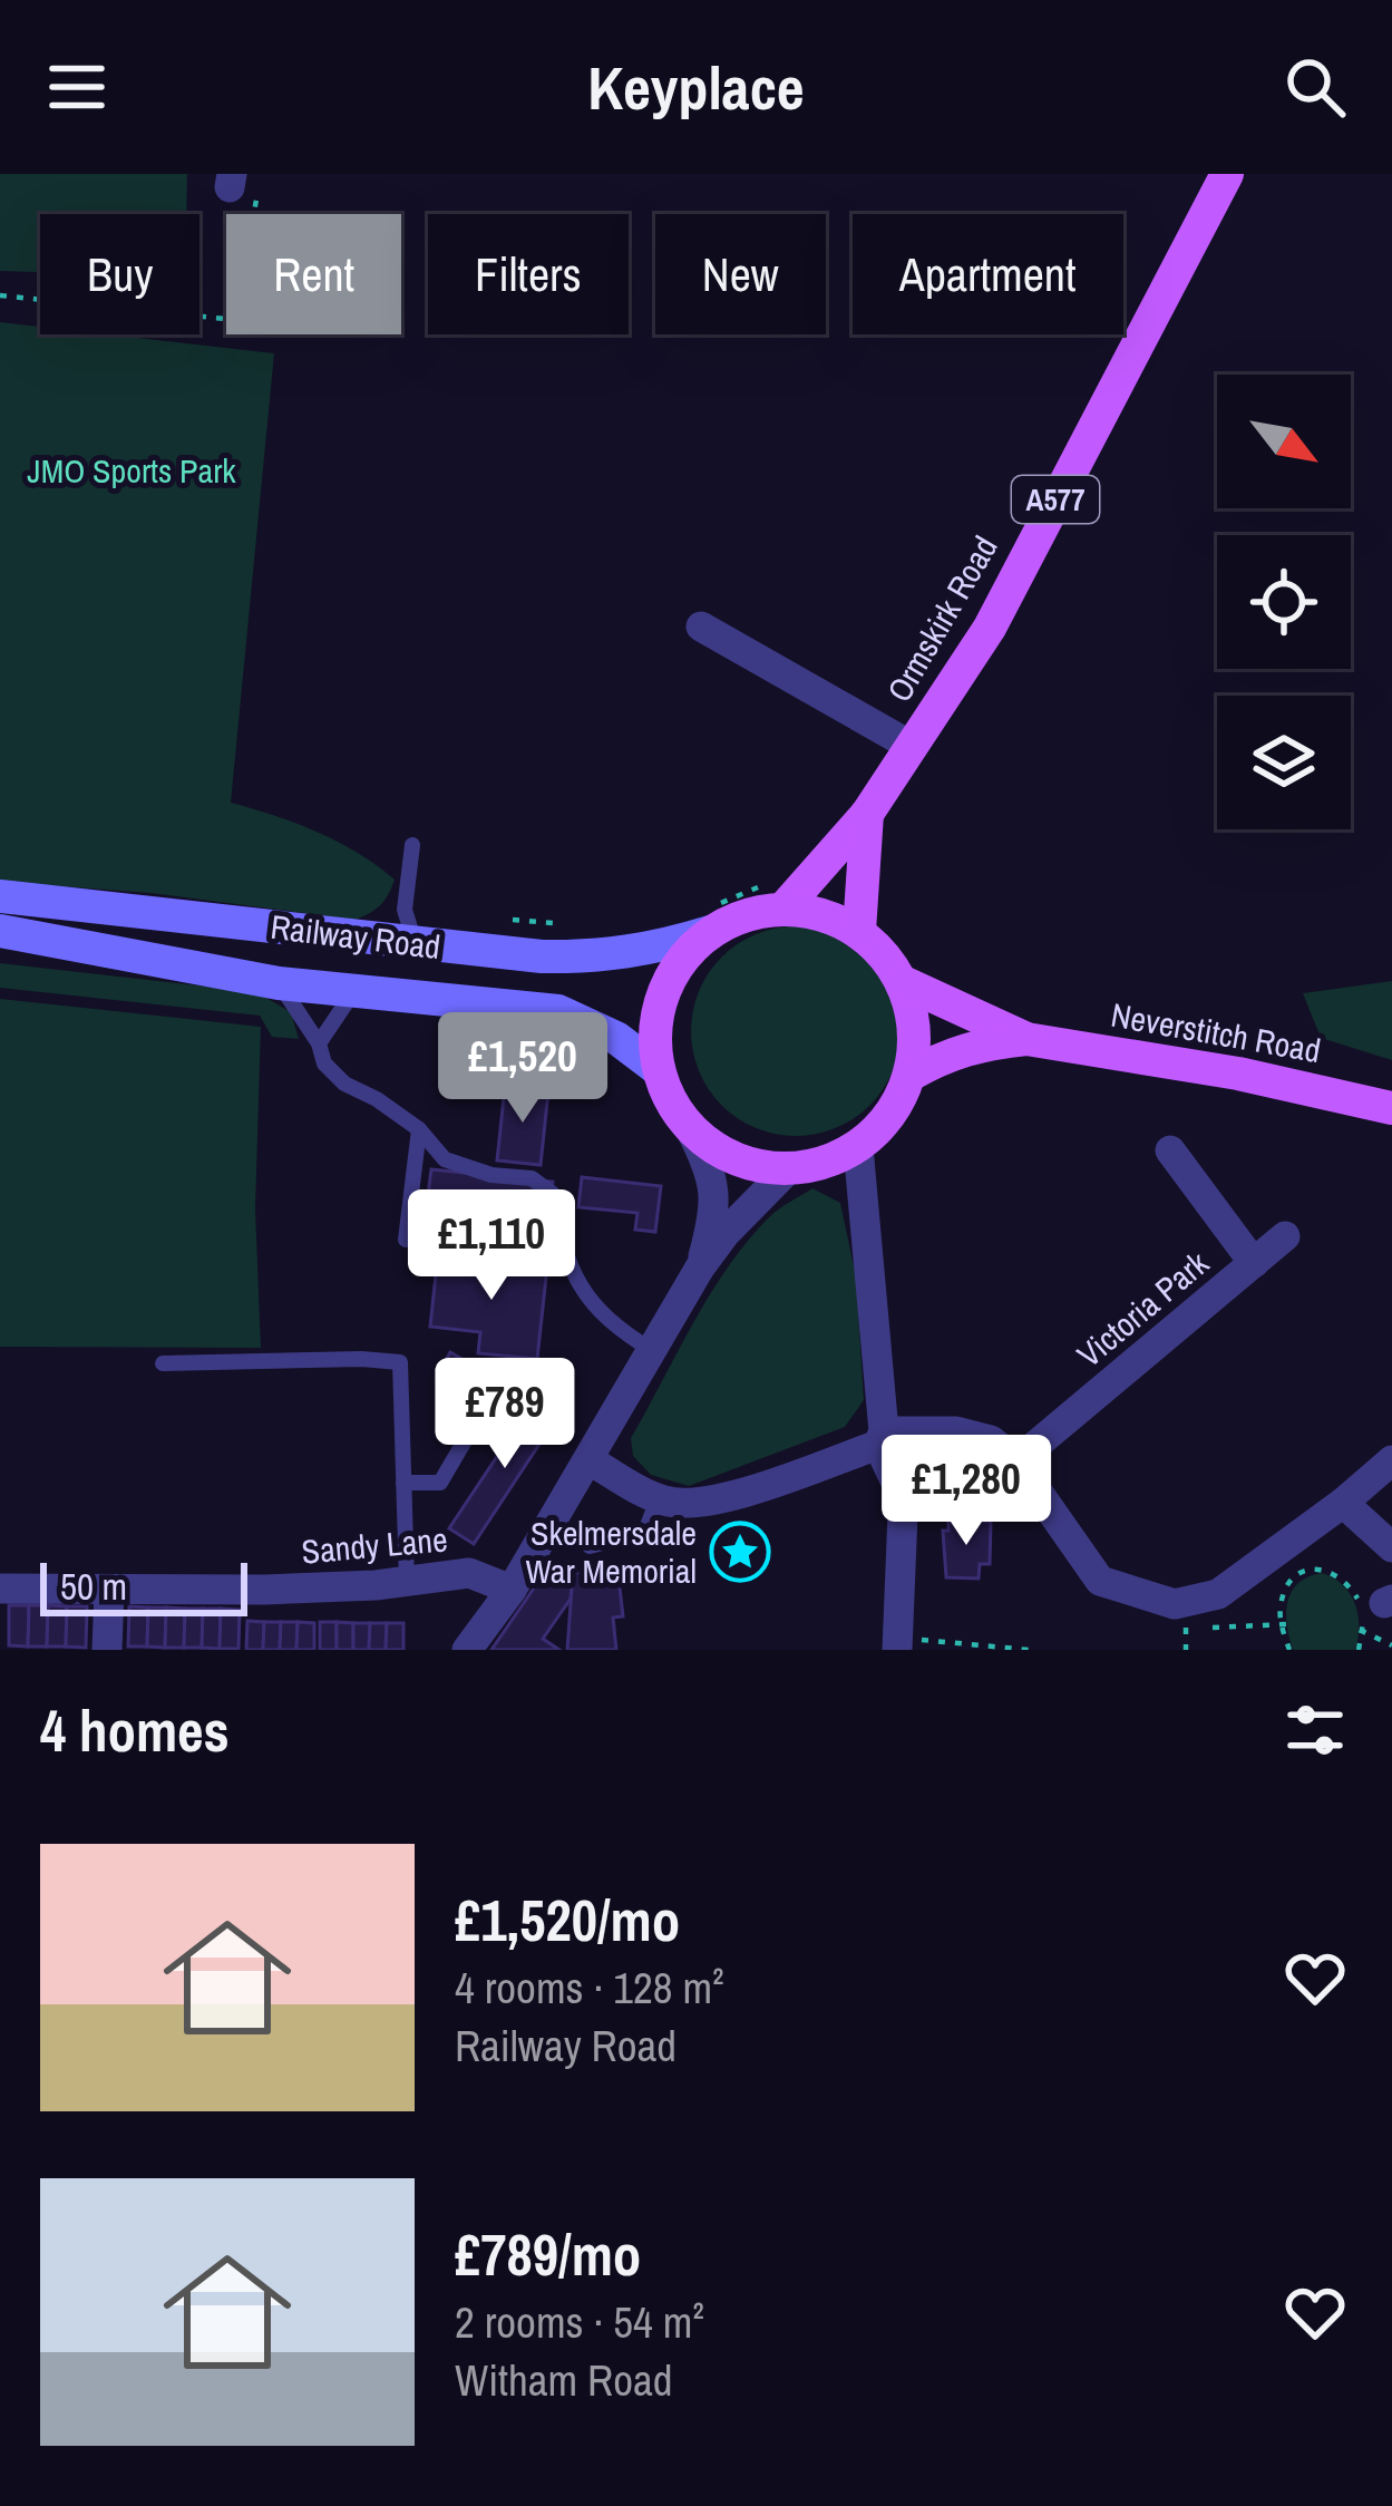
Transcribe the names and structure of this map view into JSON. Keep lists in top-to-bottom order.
{
  "streets": {
    "main road": [
      "A577",
      "Ormskirk Road",
      "Railway Road",
      "Neverstitch Road"
    ],
    "street": ["Victoria Park", "Sandy Lane"]
  },
  "crossings": [
    ["Ormskirk Road", "Railway Road"],
    ["Ormskirk Road", "Neverstitch Road"],
    ["Railway Road", "Neverstitch Road"]
  ],
  "parks": ["JMO Sports Park"],
  "places": {
    "place": ["Skelmersdale War Memorial"]
  },
  "scale_bar": "50 m",
  "north": "bottom right",
  "page": {
    "header": "Keyplace",
    "chip": [
      "Buy",
      "Rent",
      "Filters",
      "New",
      "Apartment"
    ],
    "price": [
      "£1,520",
      "£1,110",
      "£789",
      "£1,280"
    ],
    "scale": "50 m",
    "heading": "4 homes",
    "list": [
      {
        "name": "£1,520/mo",
        "note": "4 rooms · 128 m² · Railway Road"
      },
      {
        "name": "£789/mo",
        "note": "2 rooms · 54 m² · Witham Road"
      }
    ]
  }
}
